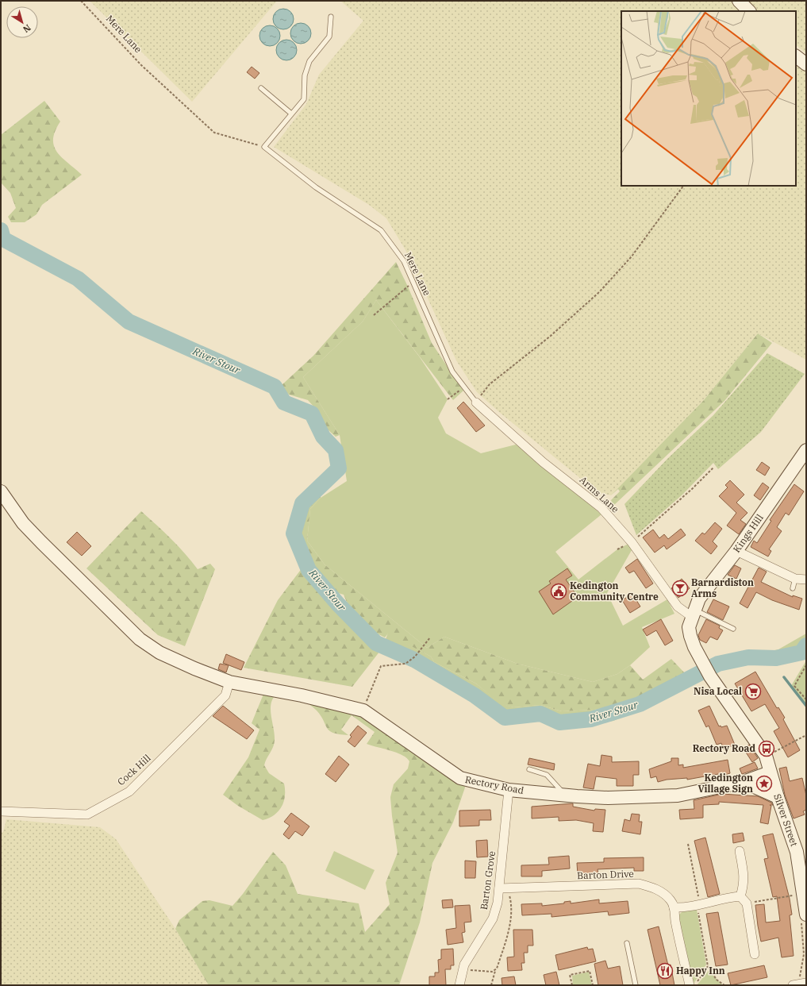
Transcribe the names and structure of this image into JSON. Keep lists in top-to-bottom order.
{
  "streets": {
    "street": [
      "Arms Lane",
      "Kings Hill",
      "Cock Hill",
      "Rectory Road",
      "Silver Street",
      "Barton Drive",
      "Barton Grove"
    ],
    "lane": ["Mere Lane"]
  },
  "crossings": [
    ["Mere Lane", "Arms Lane"],
    ["Arms Lane", "Kings Hill"],
    ["Arms Lane", "Silver Street"],
    ["Kings Hill", "Silver Street"],
    ["Cock Hill", "Rectory Road"],
    ["Rectory Road", "Silver Street"],
    ["Rectory Road", "Barton Grove"],
    ["Barton Drive", "Barton Grove"]
  ],
  "water": ["River Stour"],
  "places": {
    "bar": ["Barnardiston Arms"],
    "public building": ["Kedington Community Centre"],
    "supermarket": ["Nisa Local"],
    "bus stop": ["Rectory Road"],
    "place": ["Kedington Village Sign"],
    "restaurant": ["Happy Inn"]
  },
  "north": "bottom right"
}
